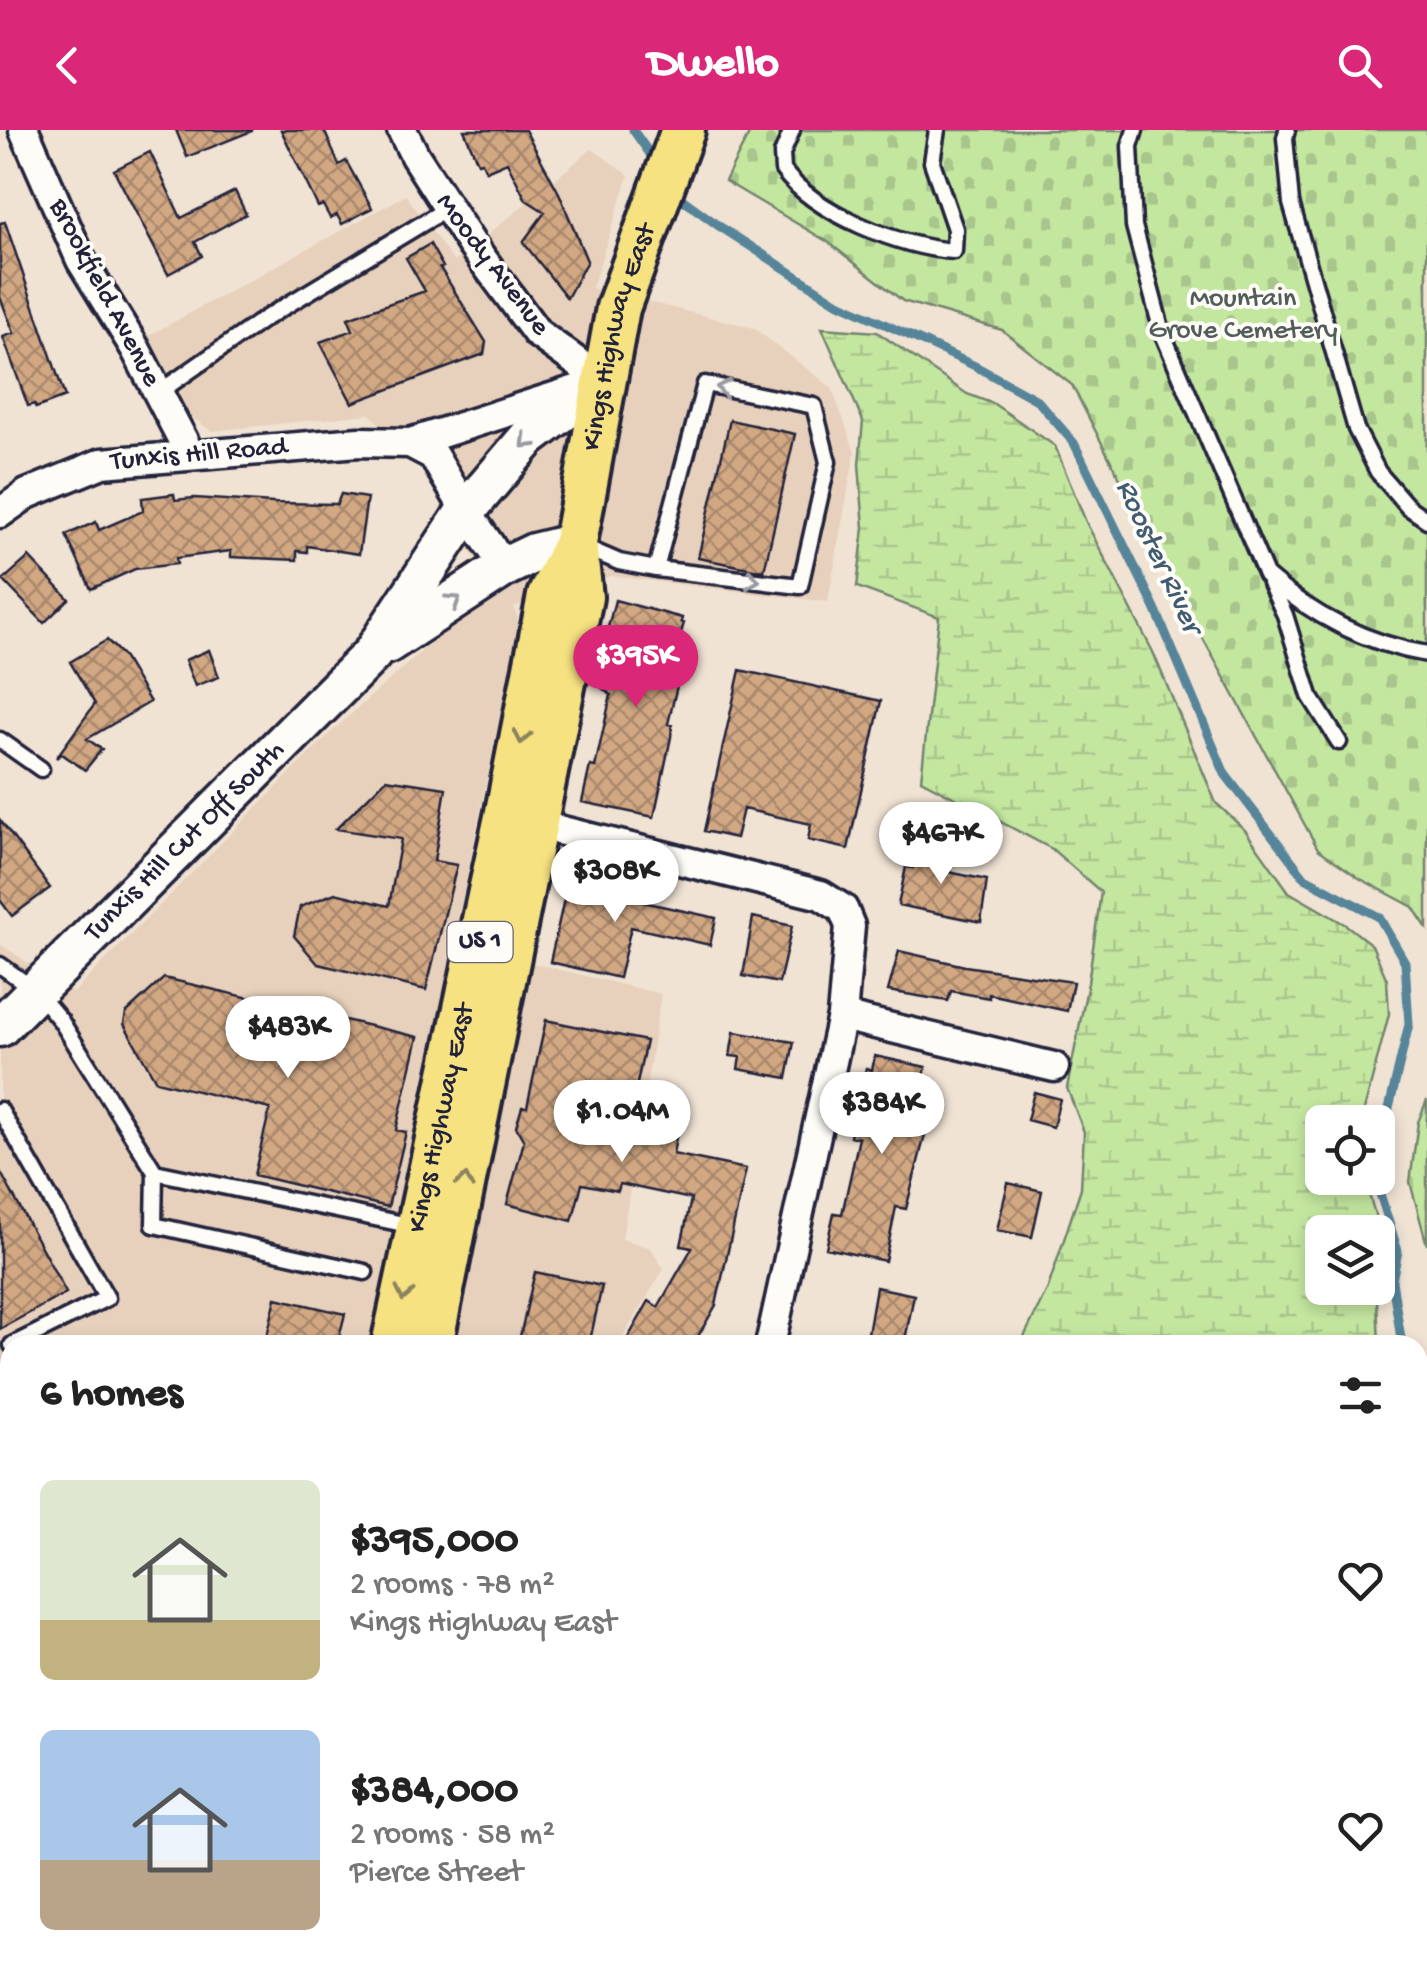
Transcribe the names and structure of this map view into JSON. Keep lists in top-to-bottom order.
{
  "streets": {
    "main road": ["Kings Highway East", "Tunxis Hill Cut Off South", "US 1"],
    "street": ["Moody Avenue", "Brookfield Avenue", "Tunxis Hill Road"]
  },
  "crossings": [
    ["Moody Avenue", "Kings Highway East"],
    ["Moody Avenue", "Tunxis Hill Road"],
    ["Moody Avenue", "Tunxis Hill Cut Off South"],
    ["Brookfield Avenue", "Tunxis Hill Road"],
    ["Kings Highway East", "Tunxis Hill Road"],
    ["Kings Highway East", "Tunxis Hill Cut Off South"],
    ["Tunxis Hill Road", "Tunxis Hill Cut Off South"]
  ],
  "water": ["Rooster River"],
  "parks": ["Mountain Grove Cemetery"],
  "page": {
    "header": "Dwello",
    "price": [
      "$395K",
      "$467K",
      "$308K",
      "$483K",
      "$384K",
      "$1.04M"
    ],
    "heading": "6 homes",
    "list": [
      {
        "name": "$395,000",
        "note": "2 rooms · 78 m² · Kings Highway East"
      },
      {
        "name": "$384,000",
        "note": "2 rooms · 58 m² · Pierce Street"
      }
    ]
  }
}
